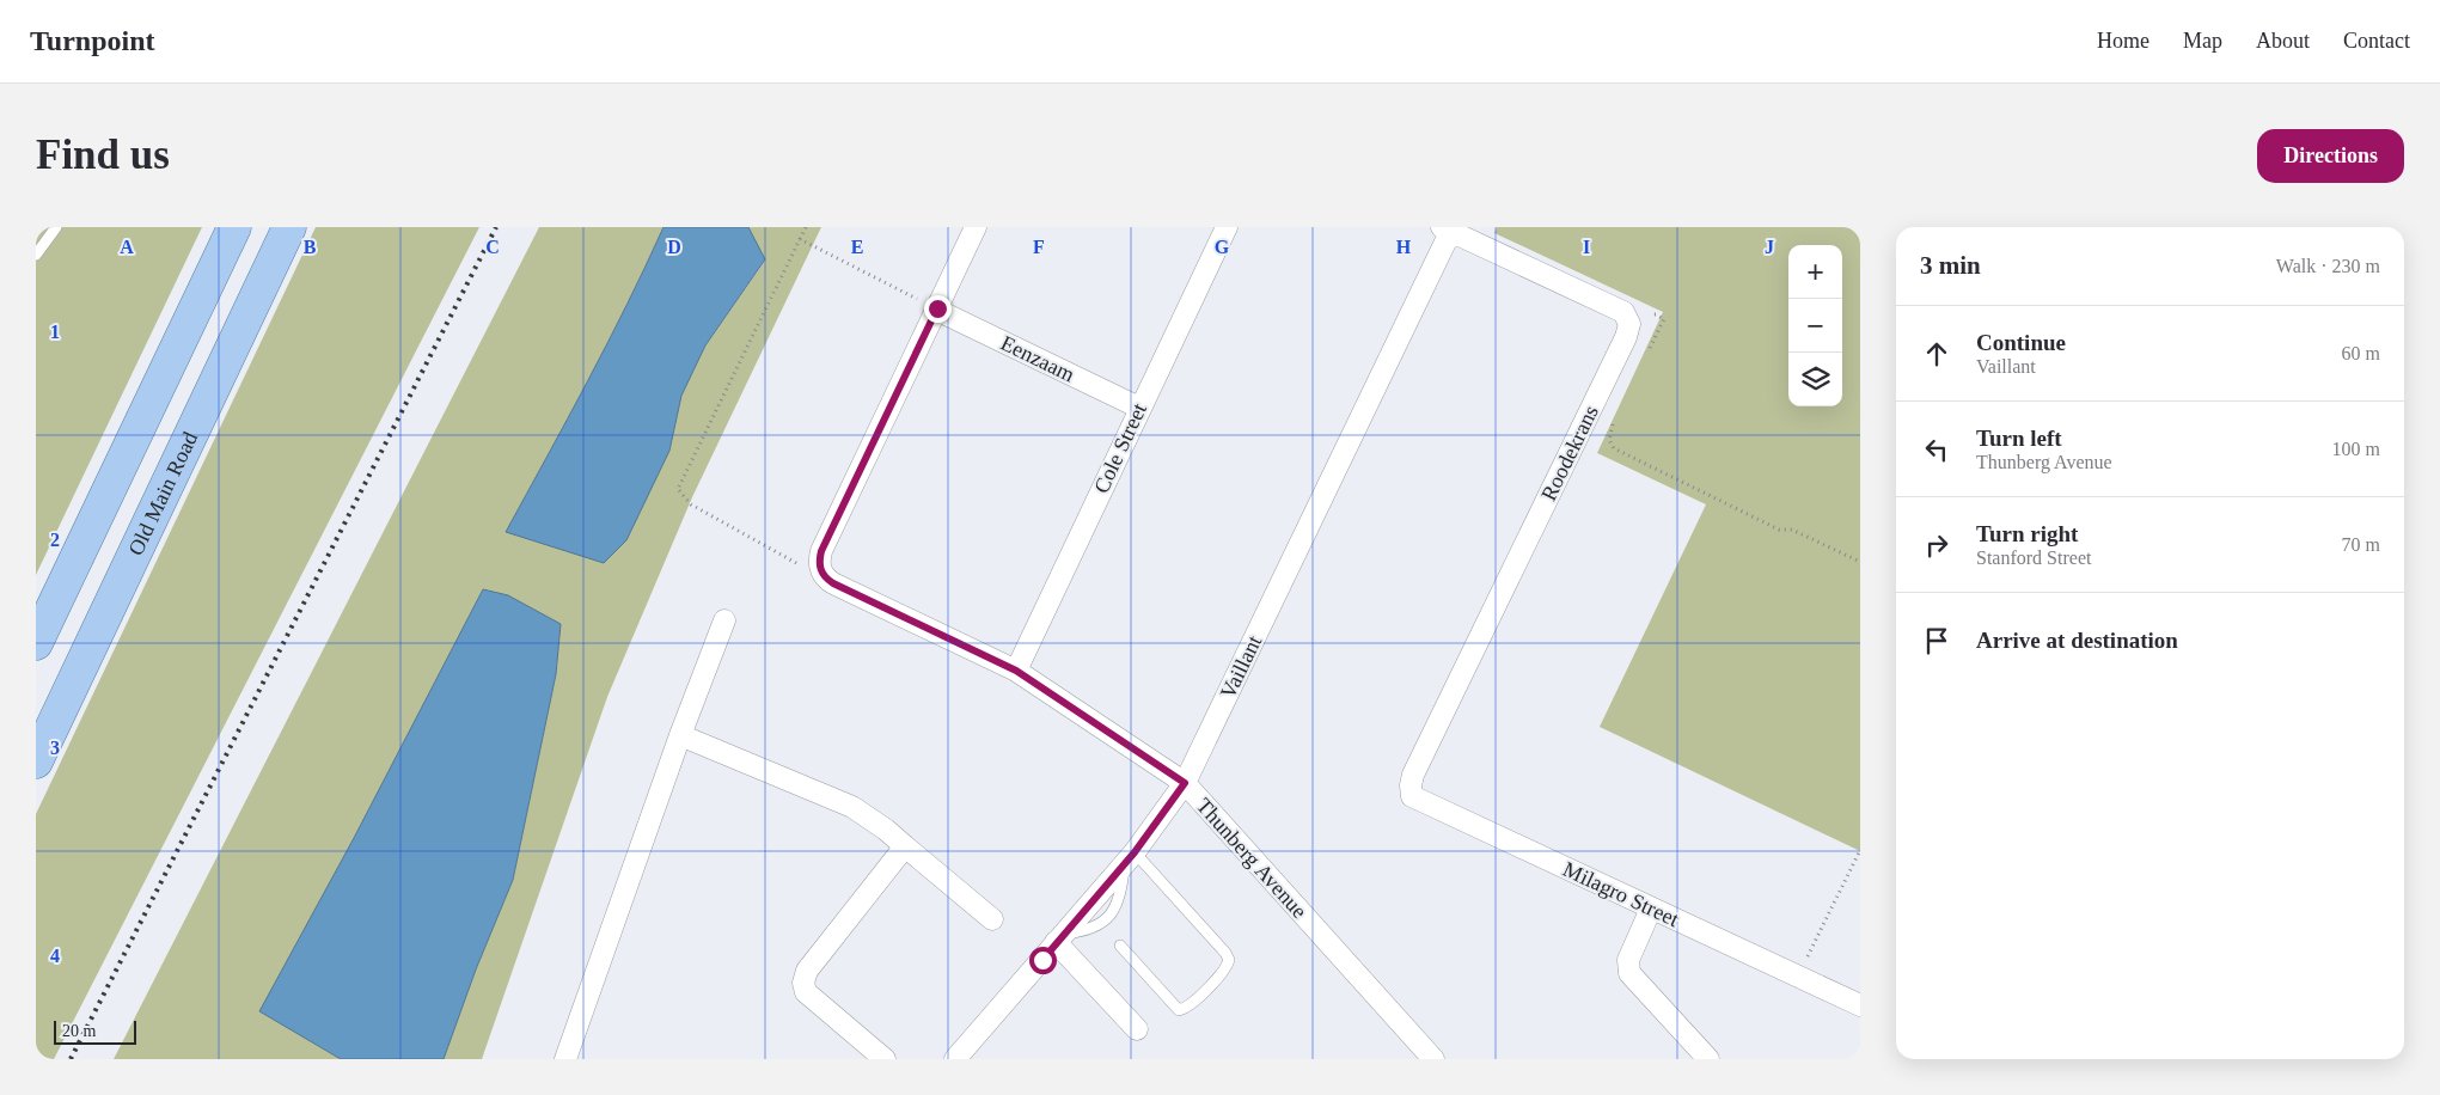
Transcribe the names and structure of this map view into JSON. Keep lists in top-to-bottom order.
{
  "streets": {
    "main road": ["Old Main Road"],
    "street": [
      "Eenzaam",
      "Cole Street",
      "Roodekrans",
      "Vaillant",
      "Thunberg Avenue",
      "Milagro Street"
    ]
  },
  "crossings": [
    ["Eenzaam", "Cole Street"],
    ["Cole Street", "Thunberg Avenue"],
    ["Roodekrans", "Milagro Street"],
    ["Vaillant", "Thunberg Avenue"]
  ],
  "scale_bar": "20 m",
  "page": {
    "header": "Turnpoint",
    "nav": [
      "Home",
      "Map",
      "About",
      "Contact"
    ],
    "buttons": "Directions",
    "title": "Find us",
    "heading": ["3 min", "Walk · 230 m"],
    "map_buttons": ["+", "−"],
    "list": [
      ["Continue", "Vaillant", "60 m"],
      ["Turn left", "Thunberg Avenue", "100 m"],
      ["Turn right", "Stanford Street", "70 m"],
      "Arrive at destination"
    ],
    "scale": "20 m"
  },
  "grid": {
    "columns": [
      "A",
      "B",
      "C",
      "D",
      "E",
      "F",
      "G",
      "H",
      "I",
      "J"
    ],
    "rows": [
      "1",
      "2",
      "3",
      "4"
    ]
  }
}
